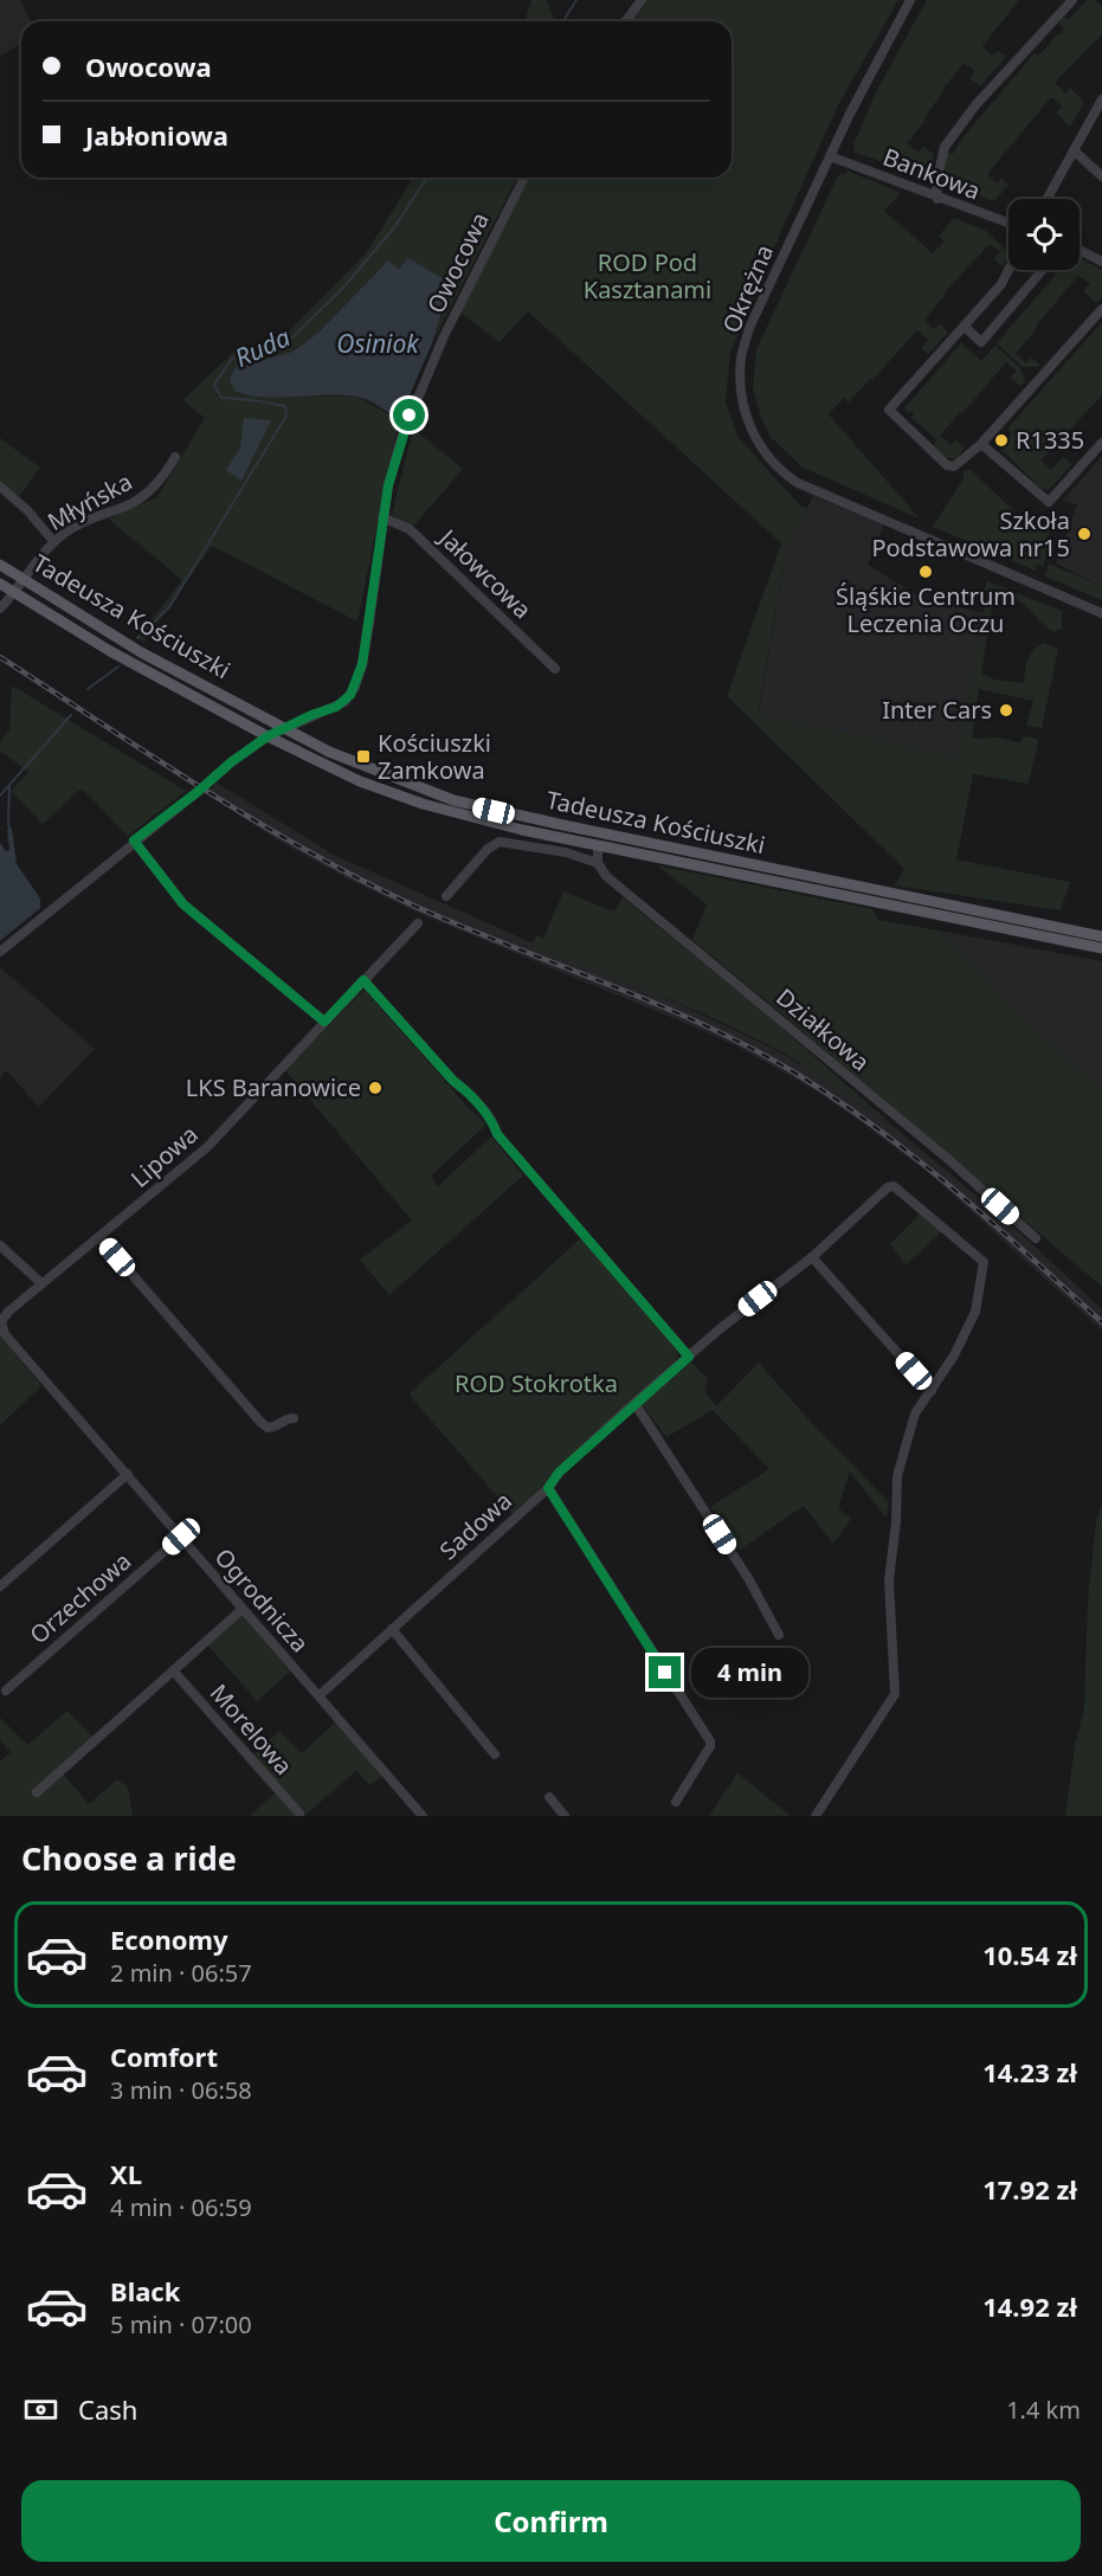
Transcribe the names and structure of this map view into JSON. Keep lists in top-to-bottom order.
{
  "streets": {
    "main road": ["Tadeusza Kościuszki"],
    "street": [
      "Bankowa",
      "Owocowa",
      "Okrężna",
      "Młyńska",
      "Jałowcowa",
      "Działkowa",
      "Lipowa",
      "Sadowa",
      "Orzechowa",
      "Ogrodnicza",
      "Morelowa"
    ]
  },
  "crossings": [
    ["Bankowa", "Okrężna"],
    ["Owocowa", "Jałowcowa"],
    ["Owocowa", "Tadeusza Kościuszki"],
    ["Młyńska", "Tadeusza Kościuszki"],
    ["Lipowa", "Ogrodnicza"],
    ["Sadowa", "Ogrodnicza"],
    ["Orzechowa", "Ogrodnicza"]
  ],
  "water": ["Osiniok", "Ruda"],
  "parks": ["ROD Pod Kasztanami", "ROD Stokrotka"],
  "places": {
    "other": [
      "R1335",
      "Szkoła Podstawowa nr15",
      "Śląśkie Centrum Leczenia Oczu",
      "Inter Cars",
      "LKS Baranowice"
    ],
    "transit": ["Kościuszki Zamkowa"]
  },
  "page": {
    "banner": ["Owocowa", "Jabłoniowa"],
    "bubble": "4 min",
    "heading": "Choose a ride",
    "list": [
      {
        "name": "Economy",
        "note": "2 min · 06:57",
        "value": "10.54 zł"
      },
      {
        "name": "Comfort",
        "note": "3 min · 06:58",
        "value": "14.23 zł"
      },
      {
        "name": "XL",
        "note": "4 min · 06:59",
        "value": "17.92 zł"
      },
      {
        "name": "Black",
        "note": "5 min · 07:00",
        "value": "14.92 zł"
      }
    ],
    "pay": ["Cash", "1.4 km"],
    "buttons": "Confirm"
  }
}
